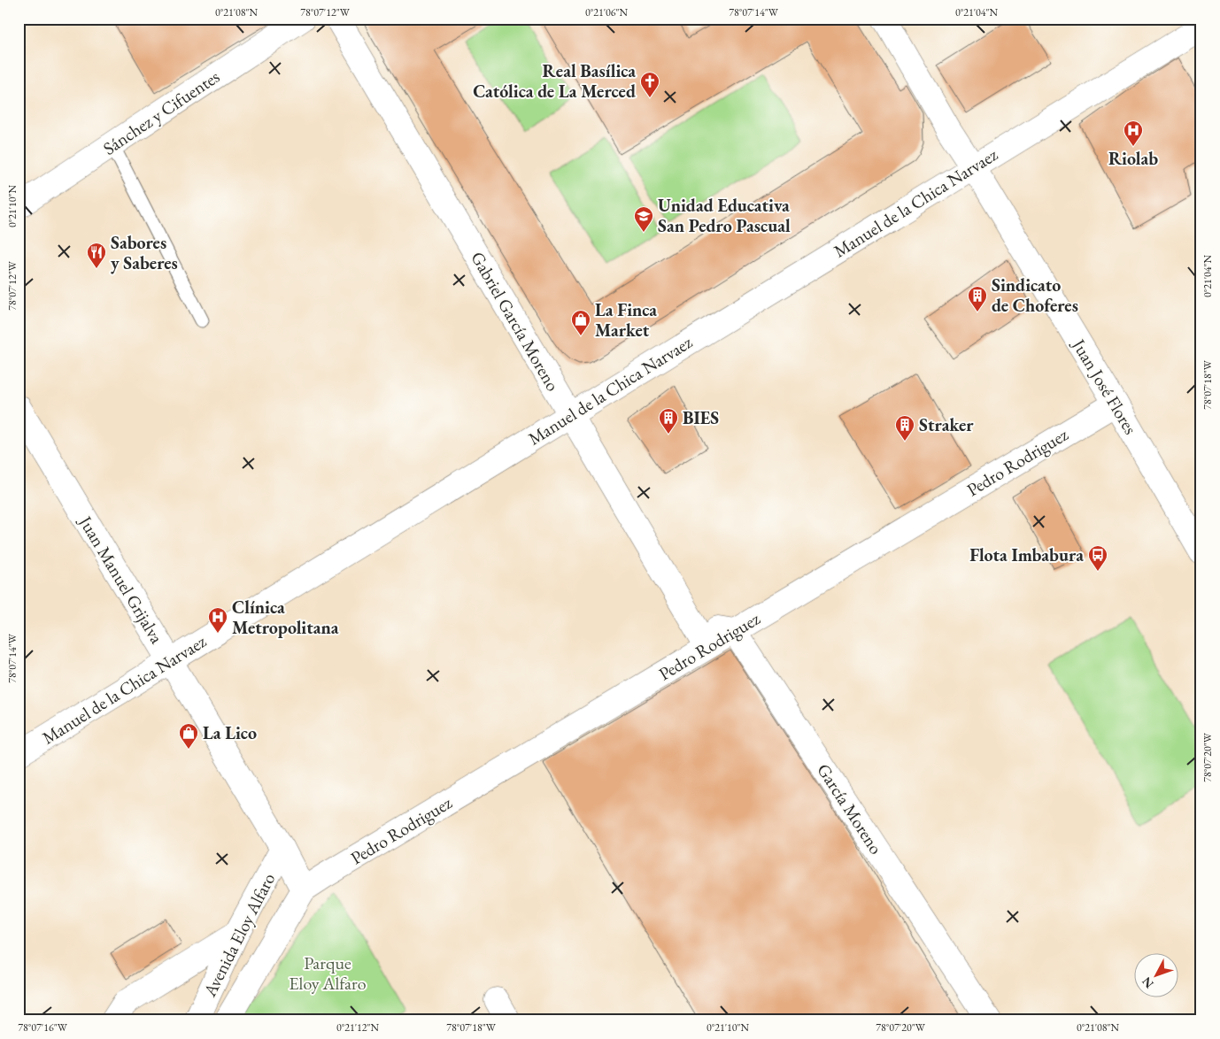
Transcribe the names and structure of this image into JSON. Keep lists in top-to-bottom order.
{
  "streets": {
    "street": [
      "Sánchez y Cifuentes",
      "Manuel de la Chica Narvaez",
      "Gabriel García Moreno",
      "Juan José Flores",
      "Pedro Rodriguez",
      "Juan Manuel Grijalva",
      "García Moreno",
      "Avenida Eloy Alfaro"
    ]
  },
  "crossings": [
    ["Manuel de la Chica Narvaez", "Gabriel García Moreno"],
    ["Manuel de la Chica Narvaez", "Juan José Flores"],
    ["Manuel de la Chica Narvaez", "Juan Manuel Grijalva"],
    ["Gabriel García Moreno", "Pedro Rodriguez"],
    ["Juan José Flores", "Pedro Rodriguez"],
    ["Pedro Rodriguez", "Juan Manuel Grijalva"],
    ["Pedro Rodriguez", "García Moreno"],
    ["Pedro Rodriguez", "Avenida Eloy Alfaro"],
    ["Juan Manuel Grijalva", "Avenida Eloy Alfaro"]
  ],
  "parks": ["Parque Eloy Alfaro"],
  "places": {
    "church": ["Real Basílica Católica de La Merced"],
    "hospital": ["Riolab", "Clínica Metropolitana"],
    "school or university": ["Unidad Educativa San Pedro Pascual"],
    "restaurant": ["Sabores y Saberes"],
    "building": ["Sindicato de Choferes", "BIES", "Straker"],
    "shop": ["La Finca Market", "La Lico"],
    "bus stop": ["Flota Imbabura"]
  },
  "north": "bottom left",
  "coordinates": [
    "0°21'08\"N",
    "78°07'12\"W",
    "0°21'06\"N",
    "78°07'14\"W",
    "0°21'04\"N",
    "0°21'10\"N",
    "78°07'18\"W",
    "78°07'20\"W",
    "78°07'16\"W",
    "0°21'12\"N"
  ]
}
